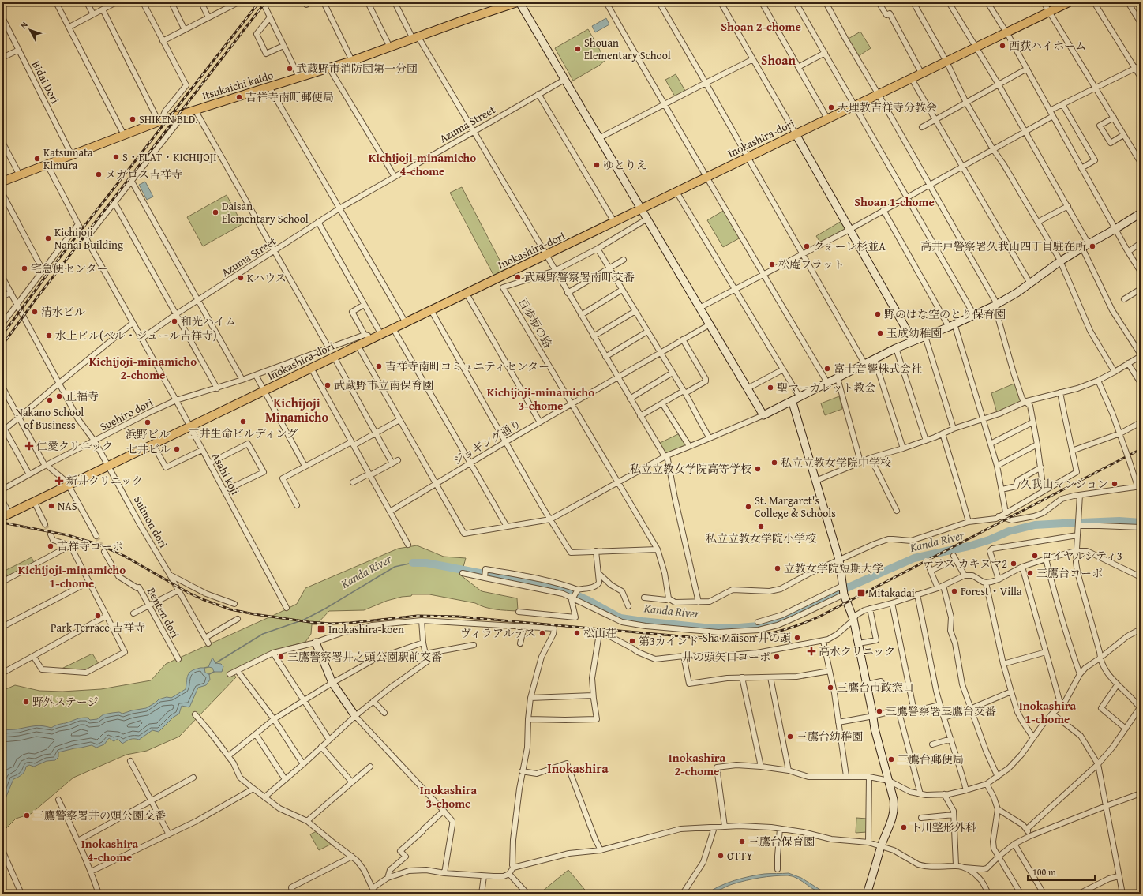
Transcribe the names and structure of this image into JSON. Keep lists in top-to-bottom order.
{
  "streets": {
    "main road": ["Itsukaichi kaido", "Inokashira-dori"],
    "street": [
      "Bidai Dori",
      "Azuma Street",
      "百歩坂の路",
      "Suehiro dori",
      "ジョギング通り",
      "Asahi koji",
      "Suimon dori",
      "Benten dori"
    ]
  },
  "crossings": [
    ["Bidai Dori", "Itsukaichi kaido"],
    ["Itsukaichi kaido", "Asahi koji"],
    ["Azuma Street", "Asahi koji"],
    ["Inokashira-dori", "Asahi koji"],
    ["Inokashira-dori", "Suimon dori"],
    ["百歩坂の路", "ジョギング通り"],
    ["Suehiro dori", "Asahi koji"],
    ["Suehiro dori", "Suimon dori"]
  ],
  "districts": [
    "Shoan 2-chome",
    "Shoan",
    "Kichijoji-minamicho 4-chome",
    "Shoan 1-chome",
    "Kichijoji-minamicho 2-chome",
    "Kichijoji-minamicho 3-chome",
    "Kichijoji Minamicho",
    "Kichijoji-minamicho 1-chome",
    "Inokashira 1-chome",
    "Inokashira 2-chome",
    "Inokashira",
    "Inokashira 3-chome",
    "Inokashira 4-chome"
  ],
  "water": ["Kanda River"],
  "places": {
    "other": [
      "西荻ハイホーム",
      "Shouan Elementary School",
      "武蔵野市消防団第一分団",
      "吉祥寺南町郵便局",
      "天理教吉祥寺分教会",
      "SHIKEN BLD.",
      "S・FLAT・KICHIJOJI",
      "Katsumata Kimura",
      "ゆとりえ",
      "メガロス吉祥寺",
      "Daisan Elementary School",
      "Kichijoji Nanai Building",
      "クォーレ杉並A",
      "高井戸警察署久我山四丁目駐在所",
      "松庵フラット",
      "宅急便センター",
      "武蔵野警察署南町交番",
      "Kハウス",
      "清水ビル",
      "野のはな空のとり保育園",
      "和光ハイム",
      "玉成幼稚園",
      "水上ビル(ベル・ジュール吉祥寺)",
      "吉祥寺南町コミュニティセンター",
      "富士音響株式会社",
      "武蔵野市立南保育園",
      "聖マーガレット教会",
      "正福寺",
      "Nakano School of Business",
      "三井生命ビルディング",
      "浜野ビル",
      "七井ビル",
      "私立立教女学院中学校",
      "私立立教女学院高等学校",
      "久我山マンション",
      "NAS",
      "St. Margaret's College & Schools",
      "私立立教女学院小学校",
      "吉祥寺コーポ",
      "ロイヤルシティ3",
      "テラス カキヌマ2",
      "立教女学院短期大学",
      "三鷹台コーポ",
      "Forest・Villa",
      "Park Terrace 吉祥寺",
      "ヴィラアルテス",
      "松山荘",
      "Sha Maison 井の頭",
      "第3カインド",
      "三鷹警察署井之頭公園駅前交番",
      "井の頭矢口コーポ",
      "三鷹台市政窓口",
      "野外ステージ",
      "三鷹警察署三鷹台交番",
      "三鷹台幼稚園",
      "三鷹台郵便局",
      "三鷹警察署井の頭公園交番",
      "下川整形外科",
      "三鷹台保育園",
      "OTTY"
    ],
    "health": ["仁愛クリニック", "新井クリニック", "高水クリニック"],
    "transit": ["Mitakadai", "Inokashira-koen"]
  },
  "scale_bar": "100 m",
  "north": "top left"
}
